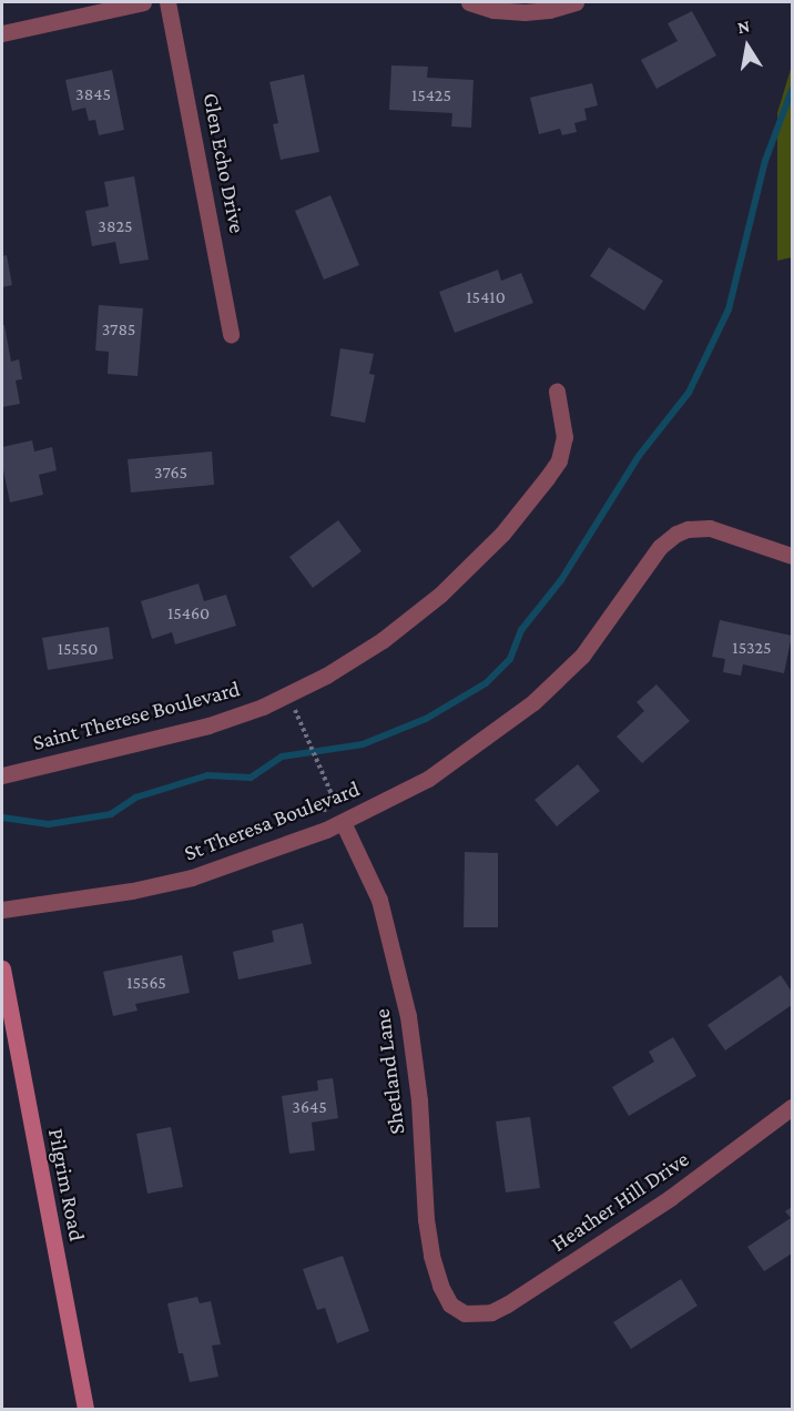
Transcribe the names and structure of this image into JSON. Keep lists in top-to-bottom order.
{
  "streets": {
    "main road": ["Pilgrim Road"],
    "street": [
      "Glen Echo Drive",
      "Saint Therese Boulevard",
      "St Theresa Boulevard",
      "Shetland Lane",
      "Heather Hill Drive"
    ]
  },
  "crossings": [
    ["St Theresa Boulevard", "Shetland Lane"],
    ["Shetland Lane", "Heather Hill Drive"]
  ],
  "house_numbers": [
    "3845",
    "15425",
    "3825",
    "15410",
    "3785",
    "3765",
    "15460",
    "15325",
    "15550",
    "15565",
    "3645"
  ],
  "north": "top"
}
